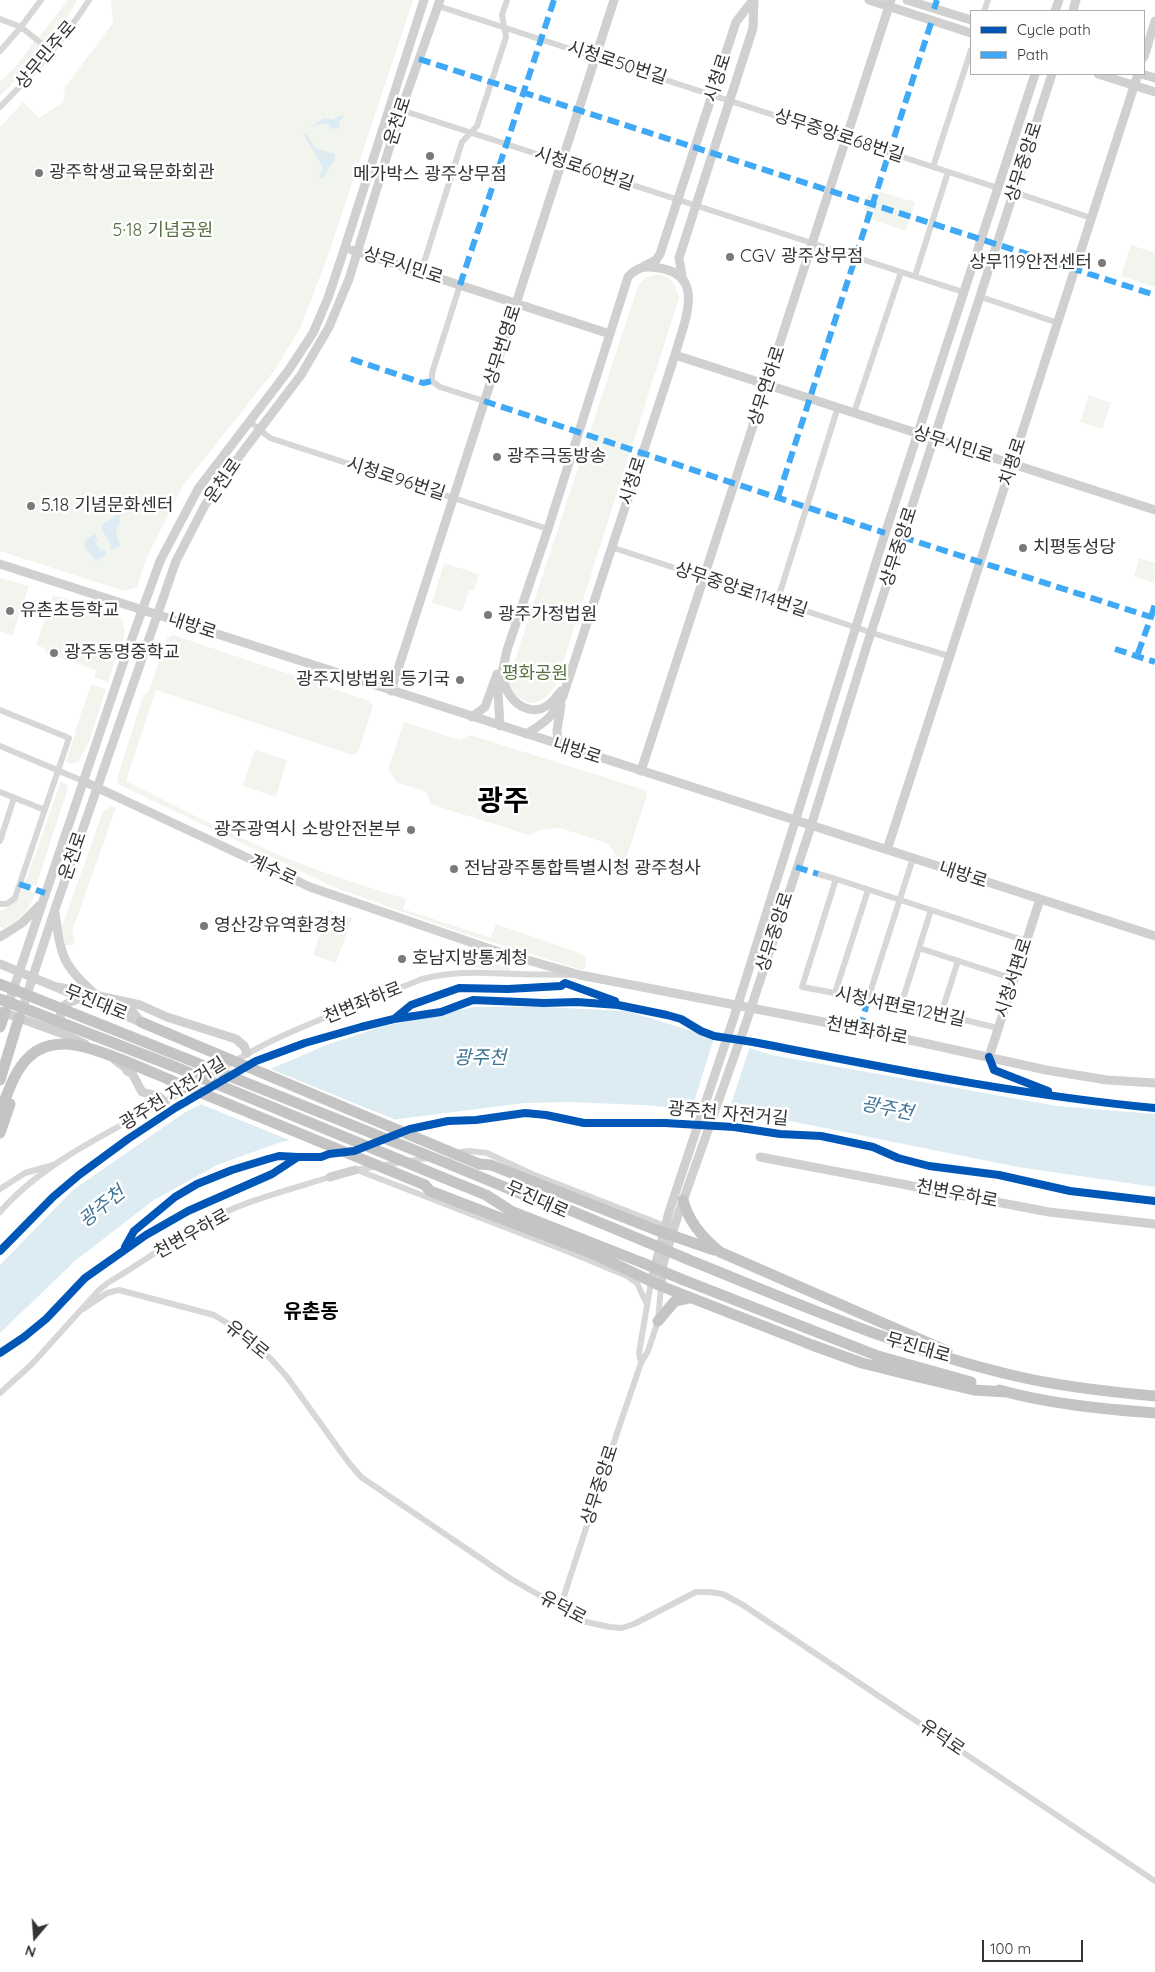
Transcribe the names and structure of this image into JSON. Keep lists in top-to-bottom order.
{
  "streets": {
    "highway": ["무진대로"],
    "street": [
      "상무민주로",
      "시청로50번길",
      "시청로",
      "운천로",
      "상무중앙로68번길",
      "상무중앙로",
      "시청로60번길",
      "상무시민로",
      "상무번영로",
      "상무연하로",
      "치평로",
      "시청로96번길",
      "상무중앙로114번길",
      "내방로",
      "계수로",
      "시청서편로",
      "천변좌하로",
      "시청서편로12번길",
      "천변우하로",
      "유덕로"
    ],
    "cycle path": ["광주천 자전거길"]
  },
  "crossings": [
    ["시청로50번길", "시청로"],
    ["시청로50번길", "운천로"],
    ["시청로50번길", "상무중앙로68번길"],
    ["시청로50번길", "상무번영로"],
    ["시청로", "상무중앙로68번길"],
    ["시청로", "시청로60번길"],
    ["시청로", "상무시민로"],
    ["시청로", "시청로96번길"],
    ["시청로", "상무중앙로114번길"],
    ["시청로", "내방로"],
    ["운천로", "시청로60번길"],
    ["운천로", "상무시민로"],
    ["운천로", "시청로96번길"],
    ["운천로", "내방로"],
    ["운천로", "계수로"],
    ["상무중앙로68번길", "상무중앙로"],
    ["상무중앙로68번길", "상무연하로"],
    ["상무중앙로", "시청로60번길"],
    ["상무중앙로", "상무시민로"],
    ["상무중앙로", "상무중앙로114번길"],
    ["상무중앙로", "내방로"],
    ["상무중앙로", "천변좌하로"],
    ["상무중앙로", "천변우하로"],
    ["상무중앙로", "유덕로"],
    ["시청로60번길", "상무번영로"],
    ["시청로60번길", "상무연하로"],
    ["상무시민로", "상무번영로"],
    ["상무시민로", "상무연하로"],
    ["상무시민로", "치평로"],
    ["상무번영로", "시청로96번길"],
    ["상무번영로", "내방로"],
    ["상무연하로", "상무중앙로114번길"],
    ["상무연하로", "내방로"],
    ["치평로", "상무중앙로114번길"],
    ["치평로", "내방로"],
    ["내방로", "시청서편로"],
    ["계수로", "천변좌하로"],
    ["시청서편로", "천변좌하로"],
    ["시청서편로", "시청서편로12번길"],
    ["천변우하로", "유덕로"]
  ],
  "districts": ["광주", "유촌동"],
  "water": ["광주천"],
  "parks": ["5·18 기념공원", "평화공원"],
  "places": [
    "메가박스 광주상무점",
    "광주학생교육문화회관",
    "CGV 광주상무점",
    "상무119안전센터",
    "광주극동방송",
    "5.18 기념문화센터",
    "치평동성당",
    "유촌초등학교",
    "광주가정법원",
    "광주동명중학교",
    "광주지방법원 등기국",
    "광주광역시 소방안전본부",
    "전남광주통합특별시청 광주청사",
    "영산강유역환경청",
    "호남지방통계청"
  ],
  "legend": ["Cycle path", "Path"],
  "scale_bar": "100 m",
  "north": "bottom"
}
